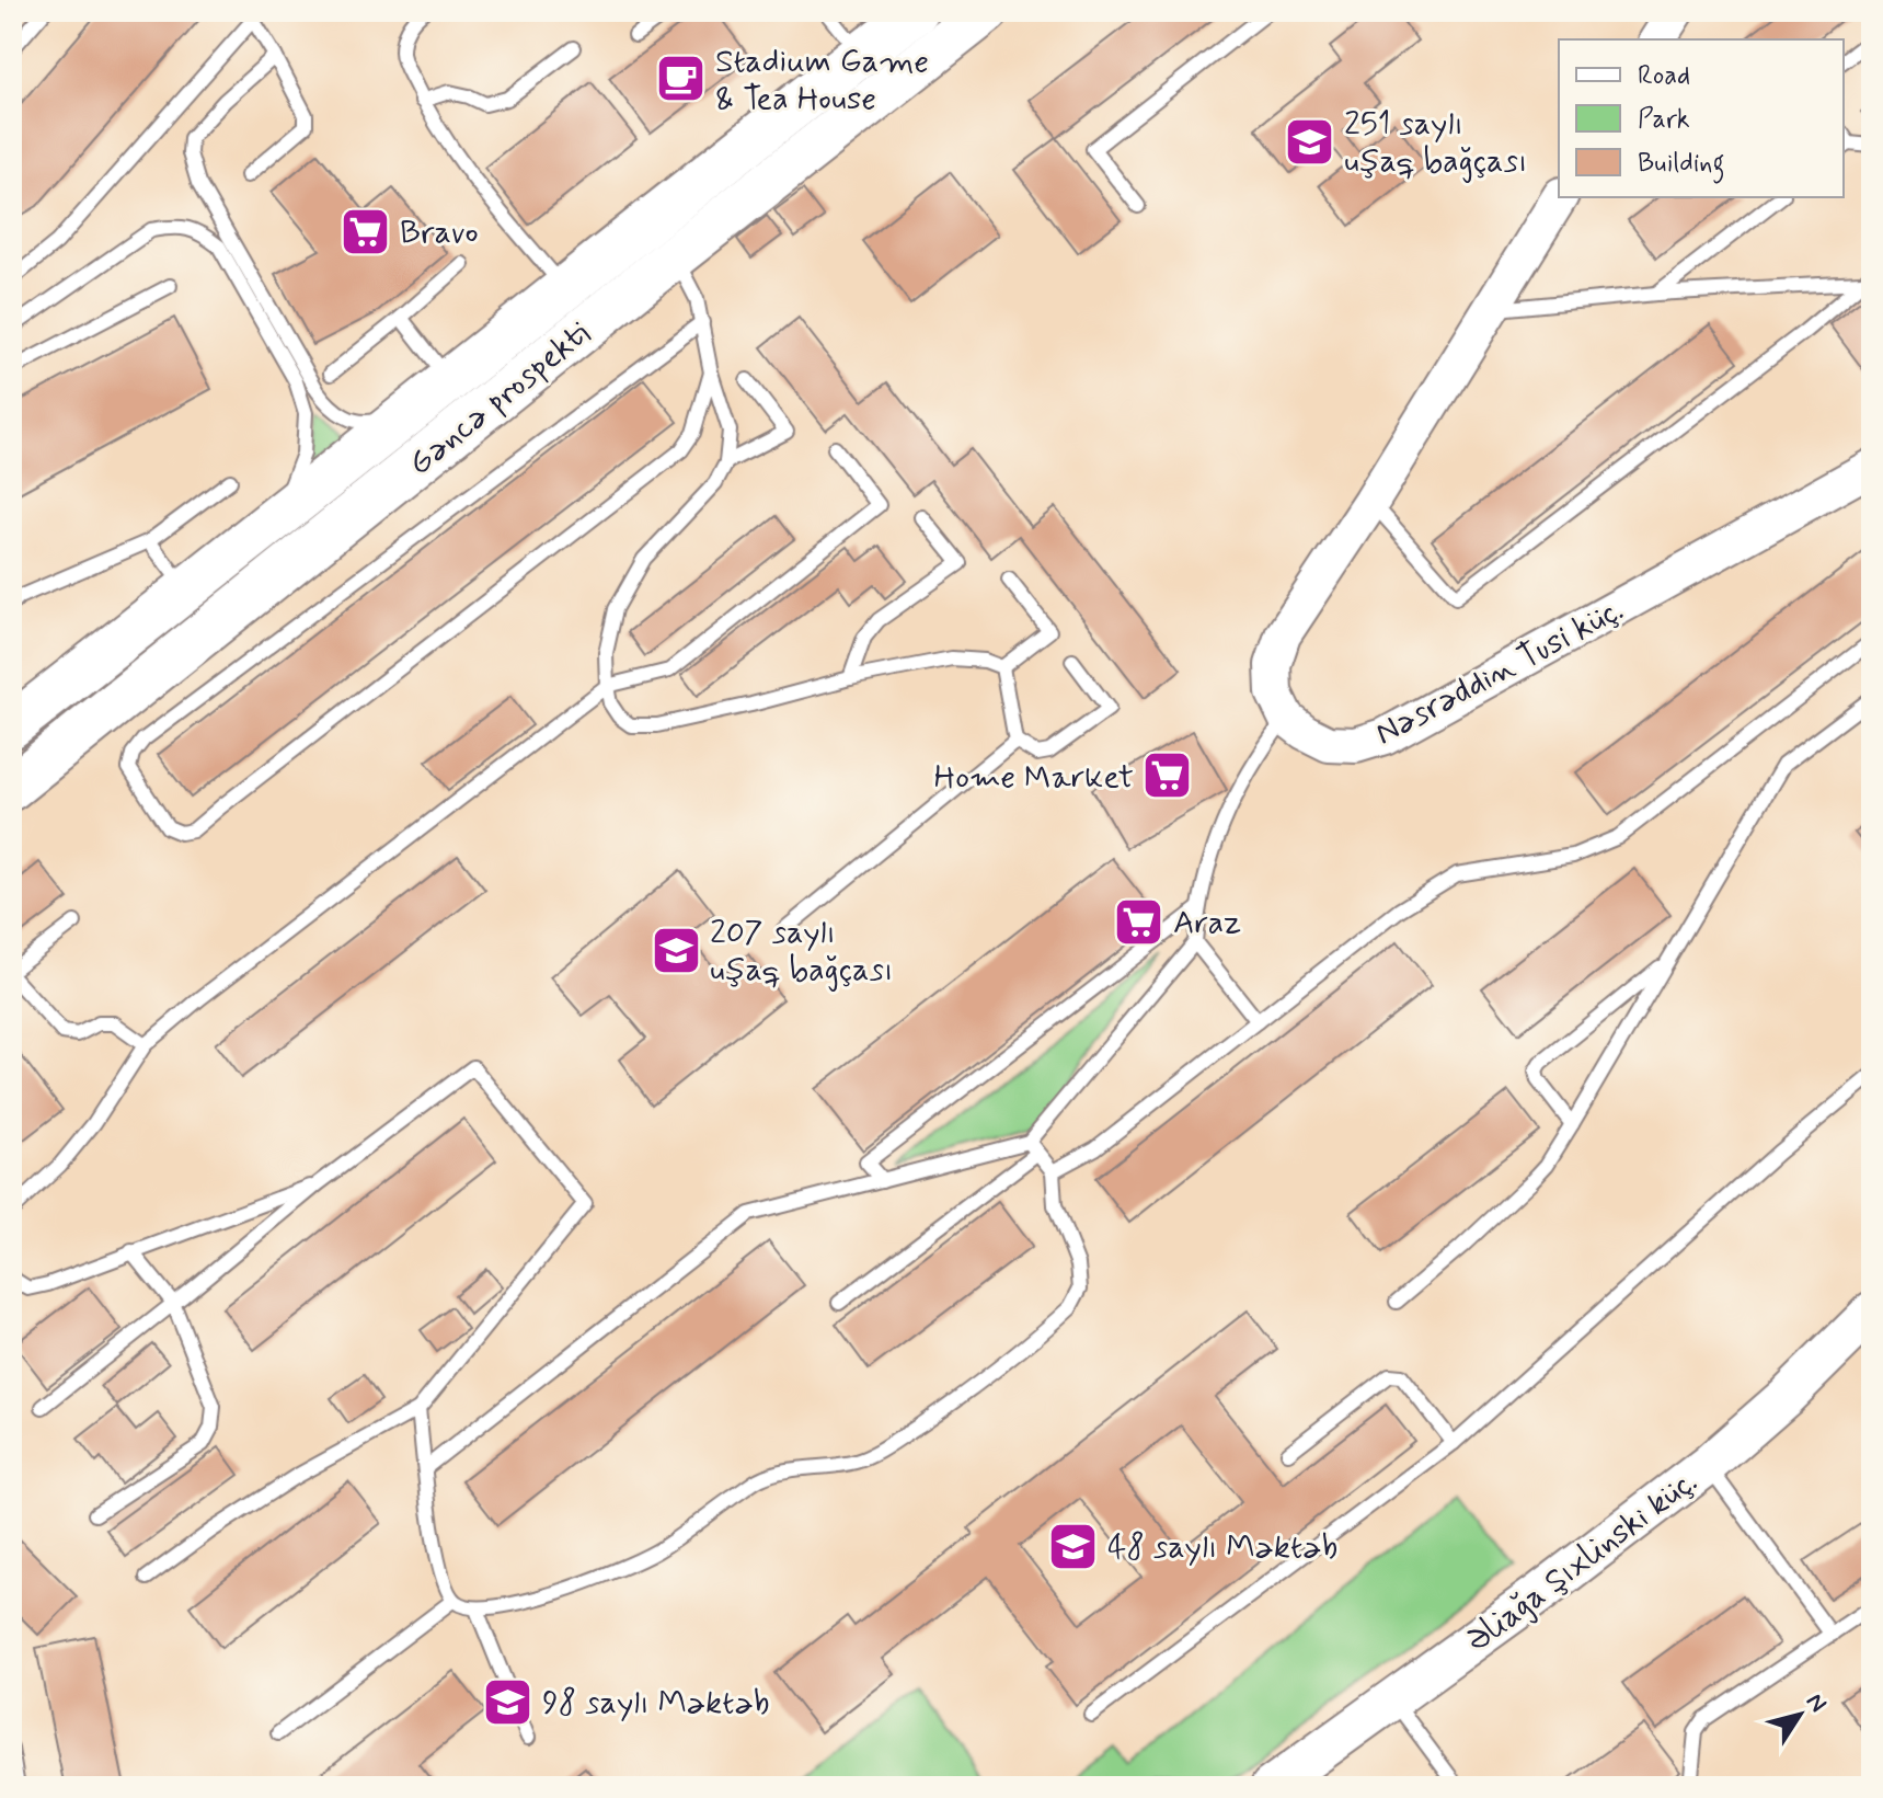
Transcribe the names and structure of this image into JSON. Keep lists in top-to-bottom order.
{
  "streets": {
    "main road": ["Gəncə prospekti", "Əliağa Şıxlinski küç."],
    "street": ["Nəsrəddin Tusi küç."]
  },
  "places": {
    "cafe": ["Stadium Game & Tea House"],
    "school or university": [
      "251 saylı uşaq bağçası",
      "207 saylı uşaq bağçası",
      "48 saylı Məktəb",
      "98 saylı Məktəb"
    ],
    "supermarket": ["Bravo", "Home Market", "Araz"]
  },
  "legend": ["Road", "Park", "Building"],
  "north": "top right"
}
